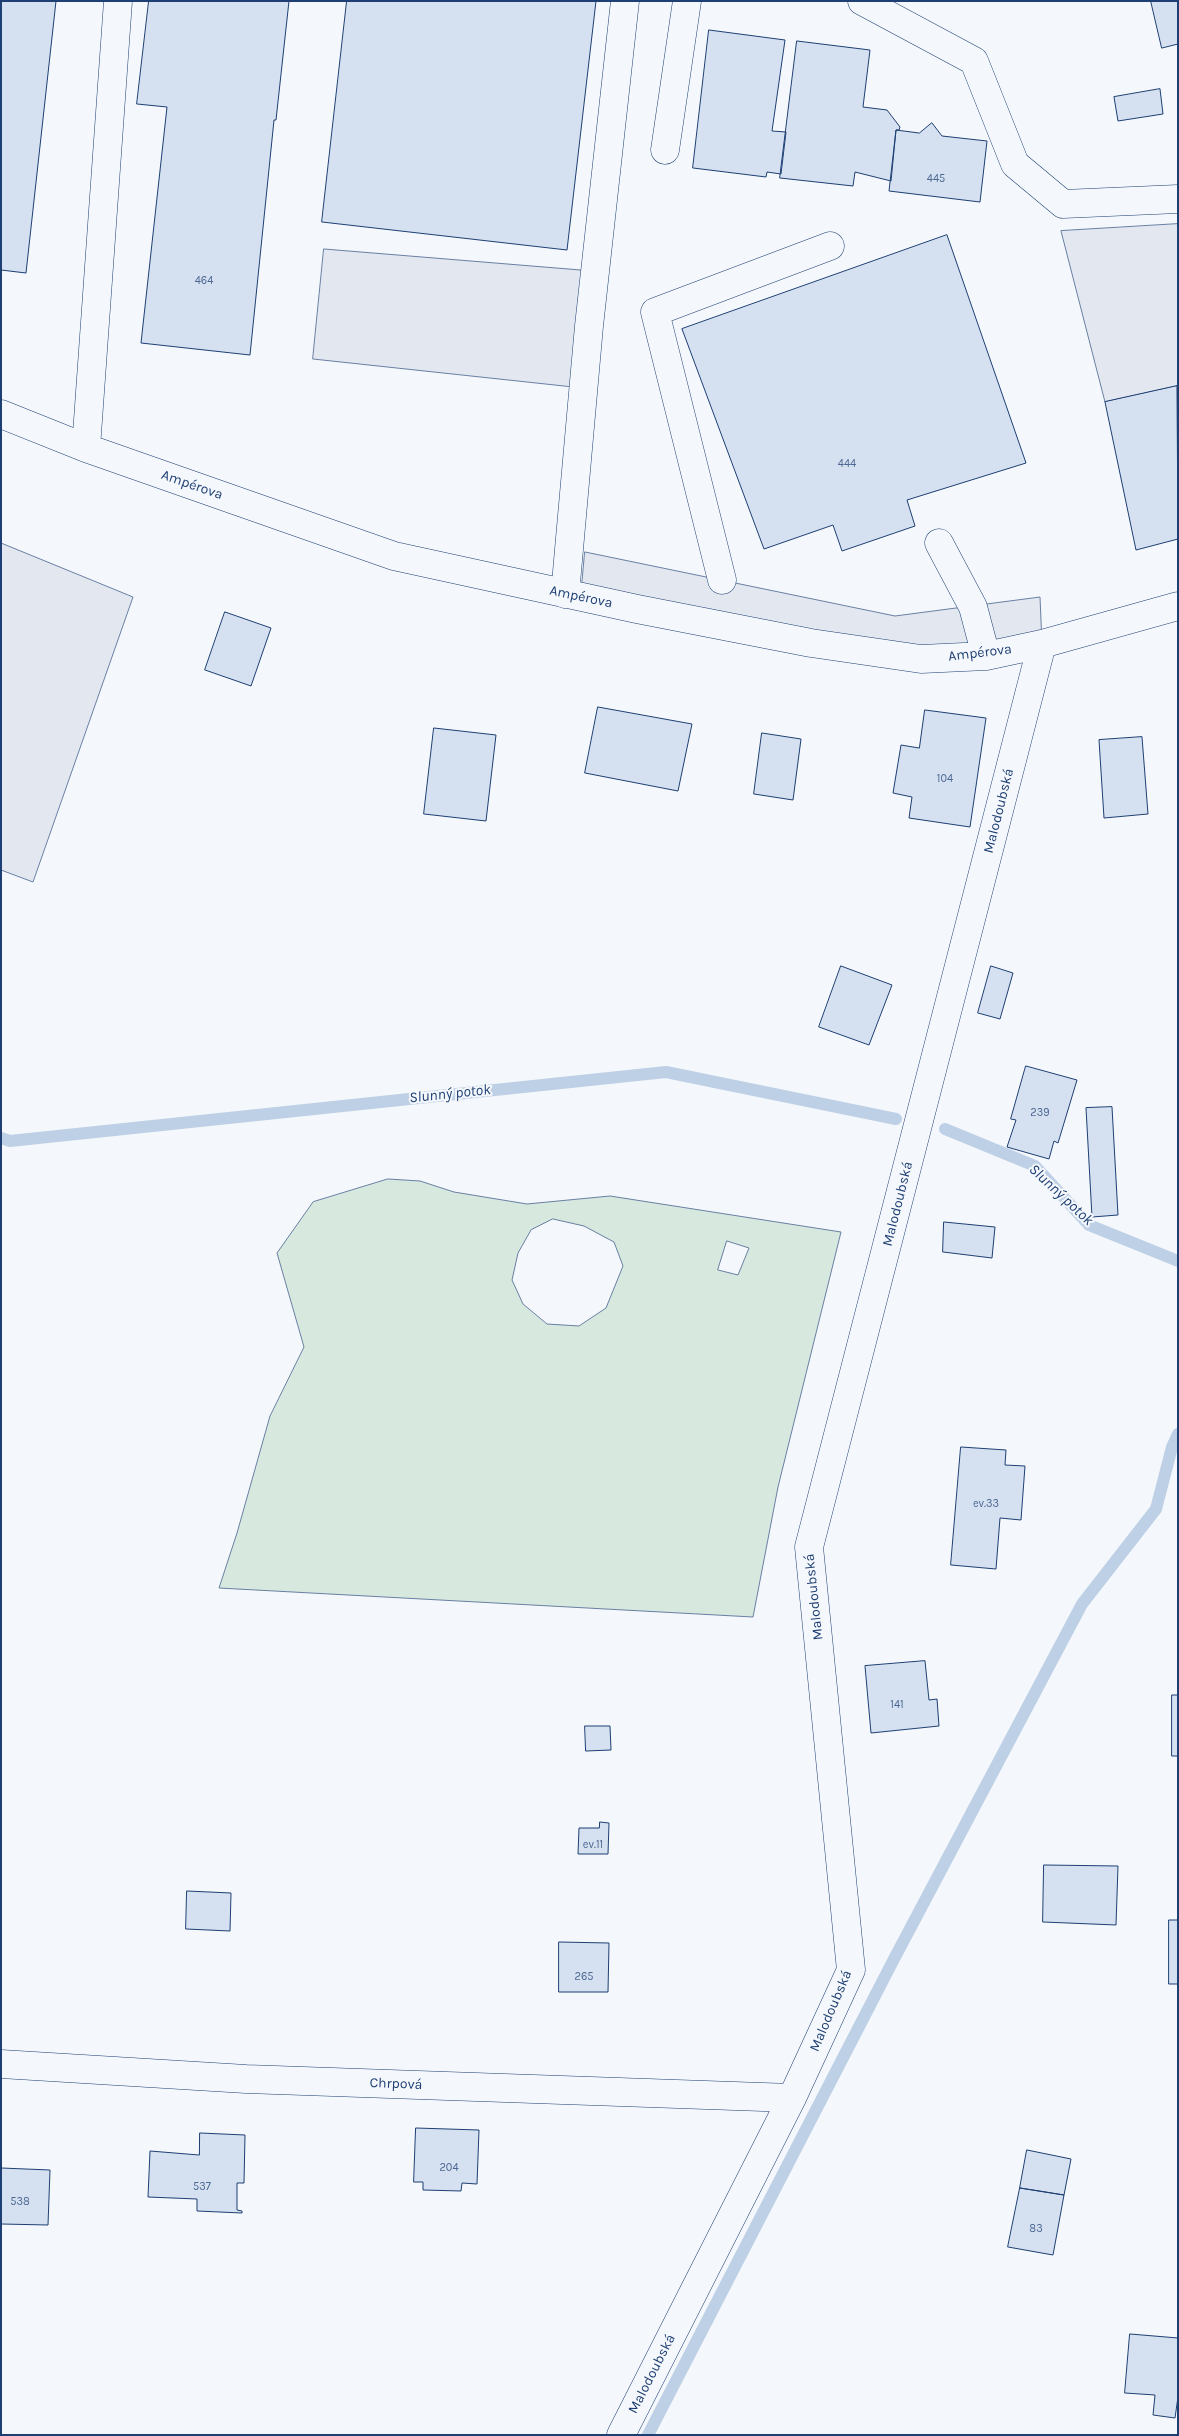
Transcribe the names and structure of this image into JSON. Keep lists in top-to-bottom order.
{
  "streets": {
    "street": ["Ampérova", "Malodoubská", "Chrpová"]
  },
  "crossings": [
    ["Ampérova", "Malodoubská"],
    ["Malodoubská", "Chrpová"]
  ],
  "water": ["Slunný potok"],
  "house_numbers": [
    "445",
    "464",
    "444",
    "104",
    "239",
    "ev.33",
    "141",
    "ev.11",
    "265",
    "204",
    "537",
    "538",
    "83"
  ]
}
